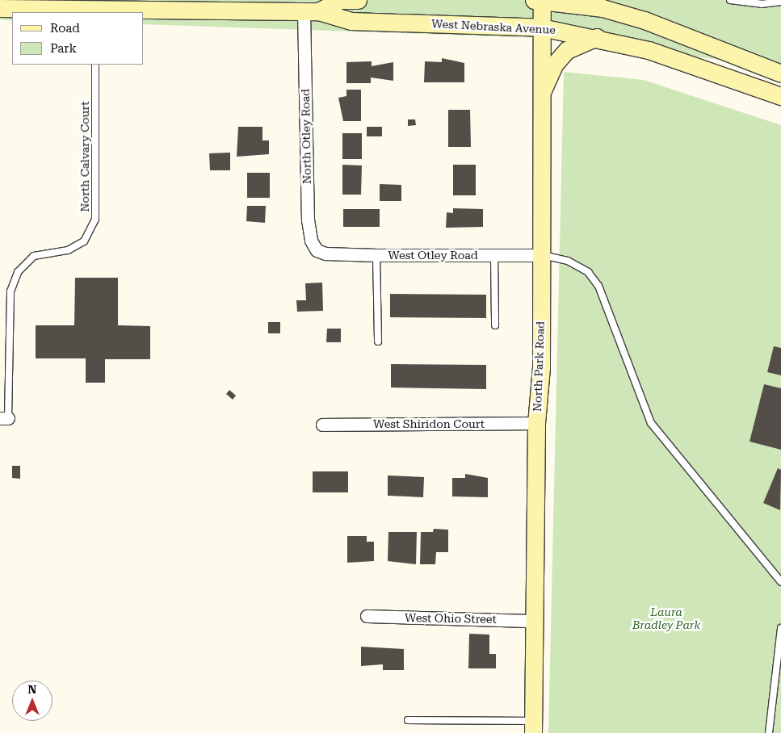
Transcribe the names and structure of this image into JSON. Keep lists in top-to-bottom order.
{
  "streets": {
    "main road": ["West Nebraska Avenue", "North Park Road"],
    "street": [
      "North Otley Road",
      "West Otley Road",
      "West Shiridon Court",
      "West Ohio Street"
    ],
    "lane": ["North Calvary Court"]
  },
  "crossings": [
    ["West Nebraska Avenue", "North Otley Road"],
    ["West Nebraska Avenue", "North Park Road"],
    ["North Otley Road", "West Otley Road"],
    ["West Otley Road", "North Park Road"],
    ["North Park Road", "West Shiridon Court"],
    ["North Park Road", "West Ohio Street"]
  ],
  "parks": ["Laura Bradley Park"],
  "legend": ["Road", "Park"],
  "north": "top"
}
